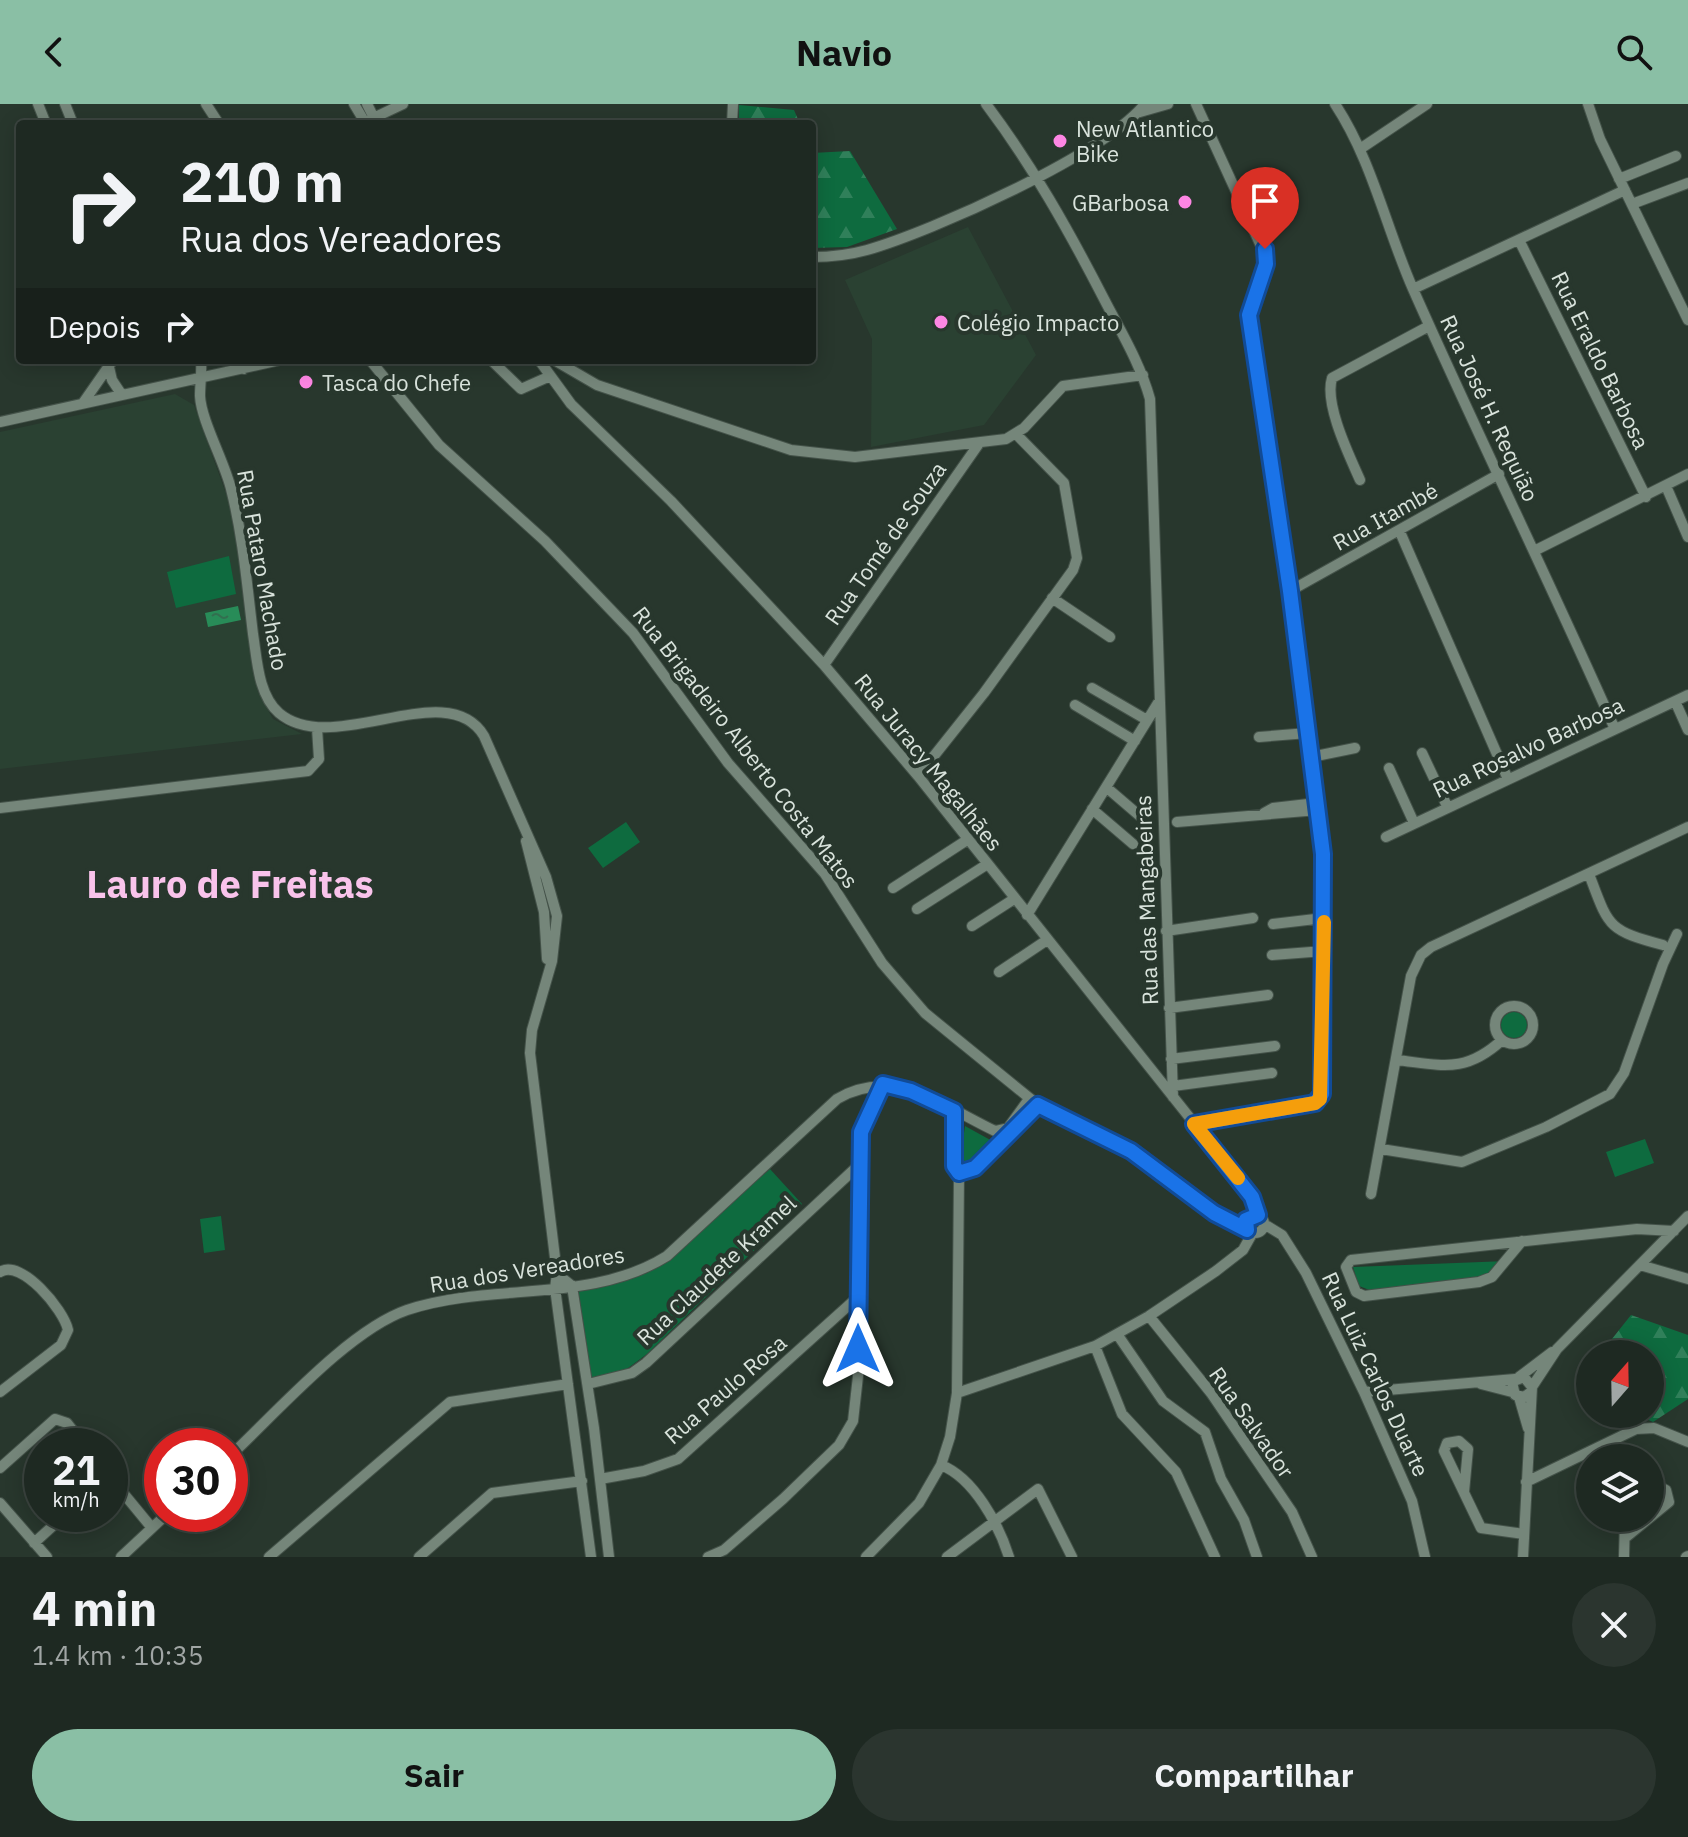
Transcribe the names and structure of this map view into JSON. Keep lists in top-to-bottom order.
{
  "streets": {
    "street": [
      "Rua Eraldo Barbosa",
      "Rua José H. Requião",
      "Rua Itambé",
      "Rua Tomé de Souza",
      "Rua Pataro Machado",
      "Rua Brigadeiro Alberto Costa Matos",
      "Rua Rosalvo Barbosa",
      "Rua Juracy Magalhães",
      "Rua das Mangabeiras",
      "Rua dos Vereadores",
      "Rua Claudete Kramel",
      "Rua Luiz Carlos Duarte",
      "Rua Paulo Rosa",
      "Rua Salvador"
    ]
  },
  "crossings": [
    ["Rua José H. Requião", "Rua Itambé"],
    ["Rua José H. Requião", "Rua Rosalvo Barbosa"],
    ["Rua Tomé de Souza", "Rua Juracy Magalhães"],
    ["Rua Pataro Machado", "Rua dos Vereadores"],
    ["Rua Juracy Magalhães", "Rua das Mangabeiras"],
    ["Rua Juracy Magalhães", "Rua Luiz Carlos Duarte"]
  ],
  "districts": ["Lauro de Freitas"],
  "places": [
    "New Atlantico Bike",
    "GBarbosa",
    "Colégio Impacto",
    "Tasca do Chefe"
  ],
  "north": "top",
  "page": {
    "header": "Navio",
    "turn": ["210 m", "Rua dos Vereadores"],
    "then": "Depois",
    "speed": "21 km/h",
    "limit": "30",
    "heading": ["4 min", "1.4 km · 10:35"],
    "buttons": ["Sair", "Compartilhar"]
  }
}
